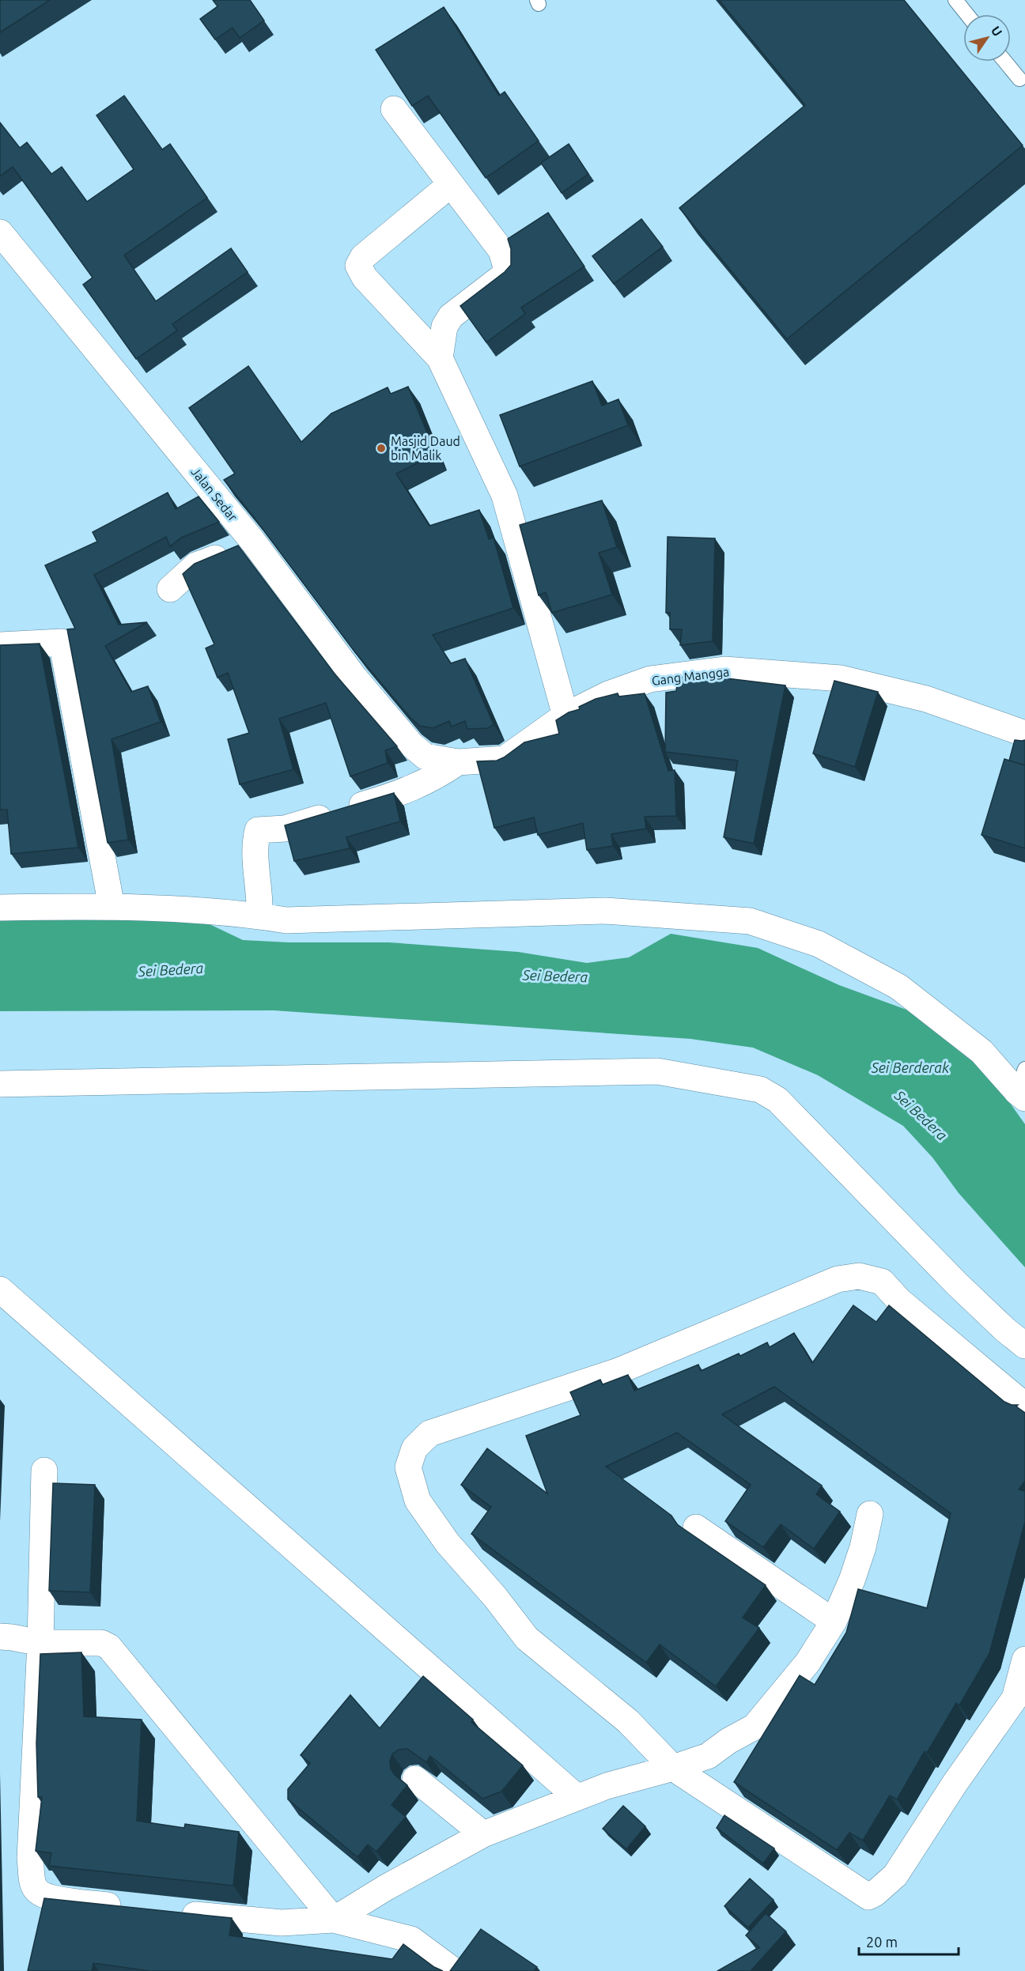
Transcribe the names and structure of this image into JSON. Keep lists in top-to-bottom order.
{
  "streets": {
    "street": ["Jalan Sedar", "Gang Mangga"]
  },
  "crossings": [
    ["Jalan Sedar", "Gang Mangga"]
  ],
  "water": ["Sei Bedera", "Sei Berderak"],
  "places": ["Masjid Daud bin Malik"],
  "scale_bar": "20 m",
  "north": "top right"
}
